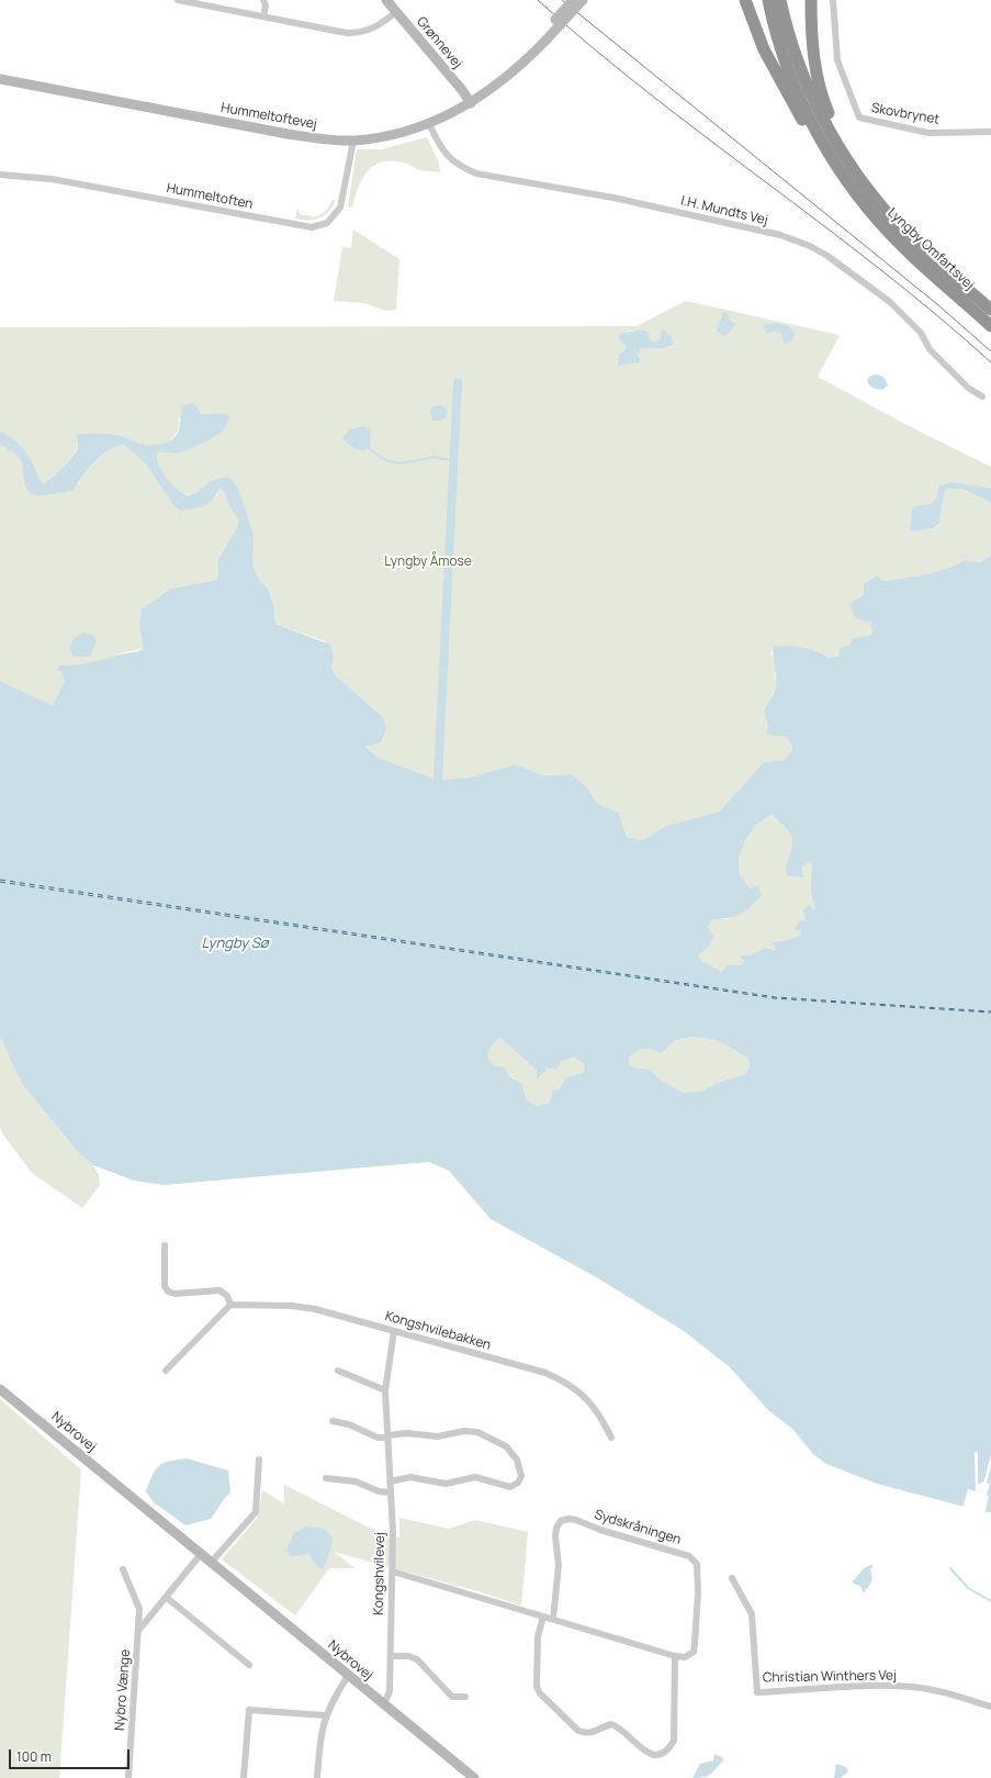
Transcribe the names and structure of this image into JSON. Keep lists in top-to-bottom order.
{
  "streets": {
    "highway": ["Lyngby Omfartsvej"],
    "street": [
      "Grønnevej",
      "Skovbrynet",
      "Hummeltoftevej",
      "Hummeltoften",
      "I.H. Mundts Vej",
      "Kongshvilebakken",
      "Nybrovej",
      "Sydskråningen",
      "Kongshvilevej",
      "Christian Winthers Vej",
      "Nybro Vænge"
    ]
  },
  "crossings": [
    ["Grønnevej", "Hummeltoftevej"],
    ["Hummeltoftevej", "Hummeltoften"],
    ["Hummeltoftevej", "I.H. Mundts Vej"],
    ["Kongshvilebakken", "Kongshvilevej"],
    ["Nybrovej", "Kongshvilevej"]
  ],
  "water": ["Lyngby Sø"],
  "parks": ["Lyngby Åmose"],
  "scale_bar": "100 m"
}
